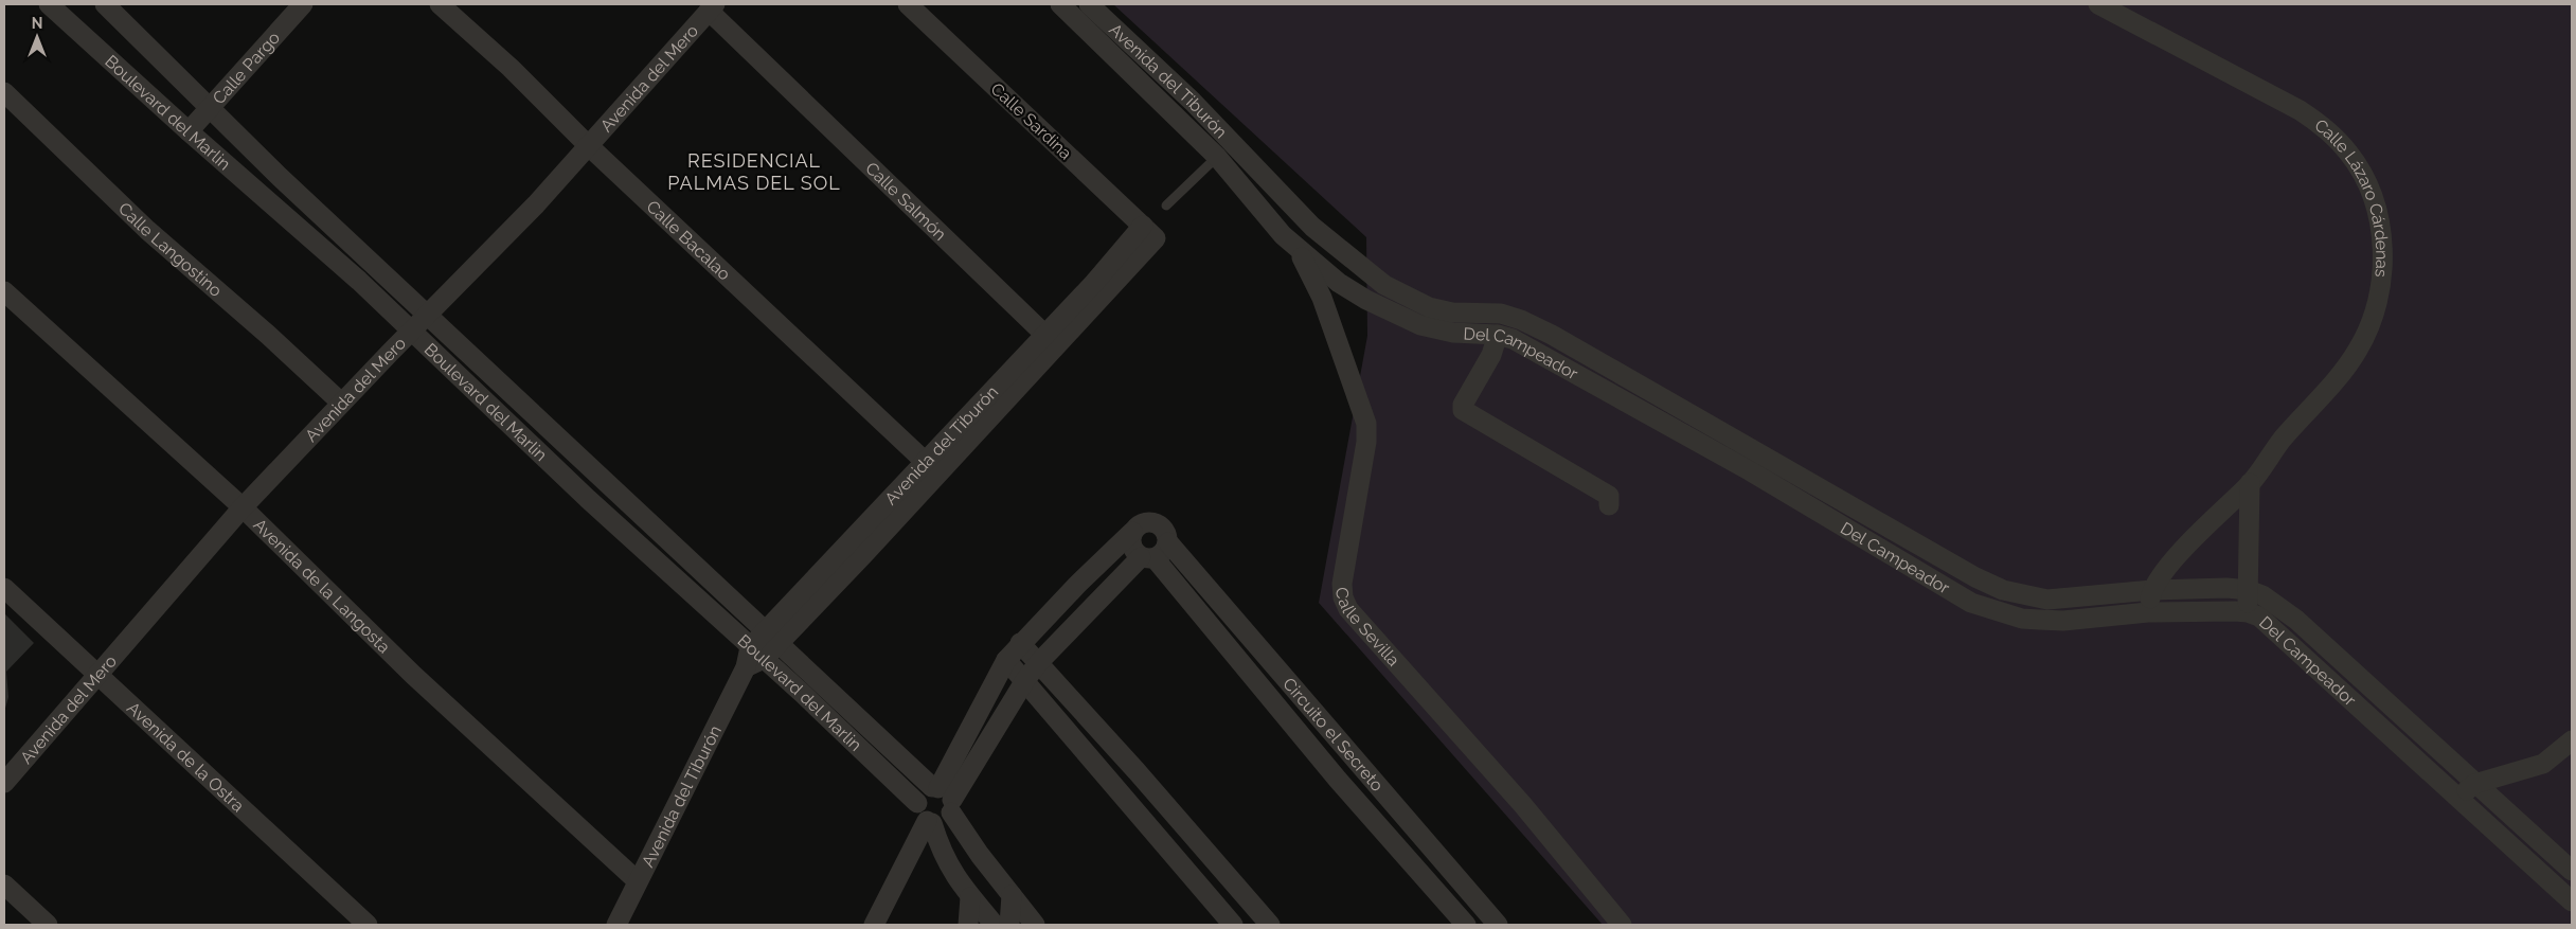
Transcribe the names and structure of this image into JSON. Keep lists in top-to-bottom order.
{
  "streets": {
    "street": [
      "Calle Pargo",
      "Avenida del Mero",
      "Avenida del Tiburón",
      "Boulevard del Marlin",
      "Calle Sardina",
      "Calle Salmón",
      "Calle Lázaro Cárdenas",
      "Calle Bacalao",
      "Calle Langostino",
      "Del Campeador",
      "Avenida de la Langosta",
      "Calle Sevilla",
      "Circuito el Secreto",
      "Avenida de la Ostra"
    ]
  },
  "crossings": [
    ["Calle Pargo", "Boulevard del Marlin"],
    ["Avenida del Mero", "Boulevard del Marlin"],
    ["Avenida del Mero", "Calle Salmón"],
    ["Avenida del Mero", "Calle Bacalao"],
    ["Avenida del Mero", "Calle Langostino"],
    ["Avenida del Mero", "Avenida de la Langosta"],
    ["Avenida del Mero", "Avenida de la Ostra"],
    ["Avenida del Tiburón", "Boulevard del Marlin"],
    ["Avenida del Tiburón", "Calle Sardina"],
    ["Avenida del Tiburón", "Calle Salmón"],
    ["Avenida del Tiburón", "Calle Bacalao"],
    ["Avenida del Tiburón", "Del Campeador"],
    ["Avenida del Tiburón", "Avenida de la Langosta"],
    ["Calle Lázaro Cárdenas", "Del Campeador"],
    ["Del Campeador", "Calle Sevilla"]
  ],
  "districts": ["RESIDENCIAL PALMAS DEL SOL"],
  "north": "top"
}
